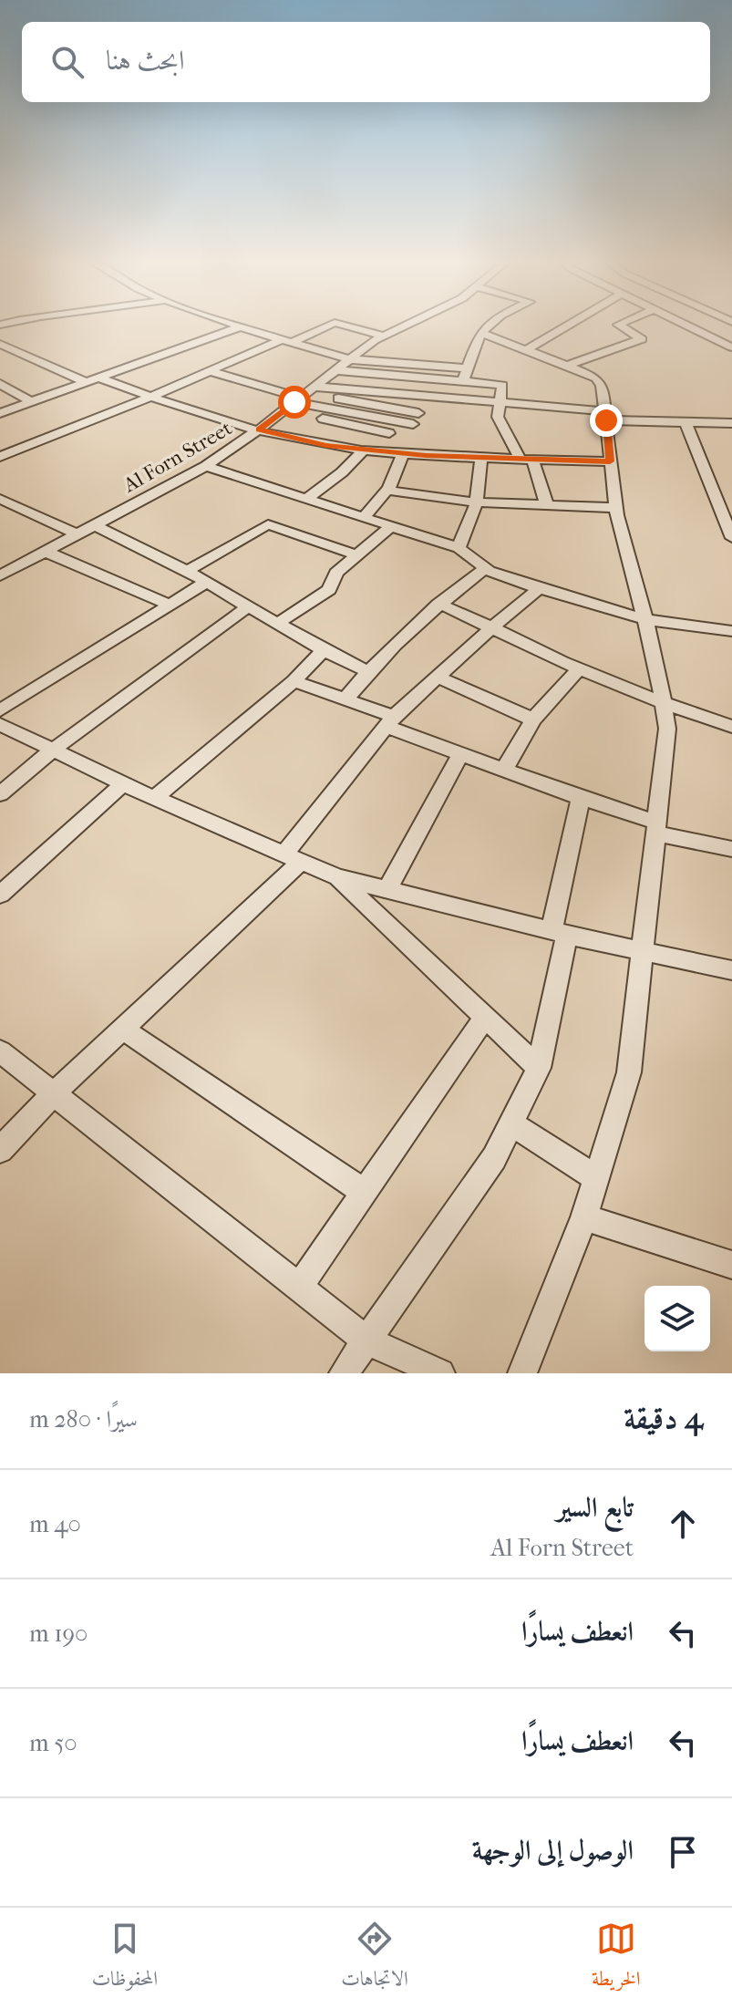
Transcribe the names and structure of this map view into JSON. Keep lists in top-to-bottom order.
{
  "streets": {
    "street": ["Al Forn Street"]
  },
  "page": {
    "search": "ابحث هنا",
    "heading": ["4 دقيقة", "سيرًا · 280 m"],
    "list": [
      ["تابع السير", "Al Forn Street", "40 m"],
      ["انعطف يسارًا", "190 m"],
      ["انعطف يسارًا", "50 m"],
      "الوصول إلى الوجهة"
    ],
    "nav": ["الخريطة", "الاتجاهات", "المحفوظات"]
  }
}
